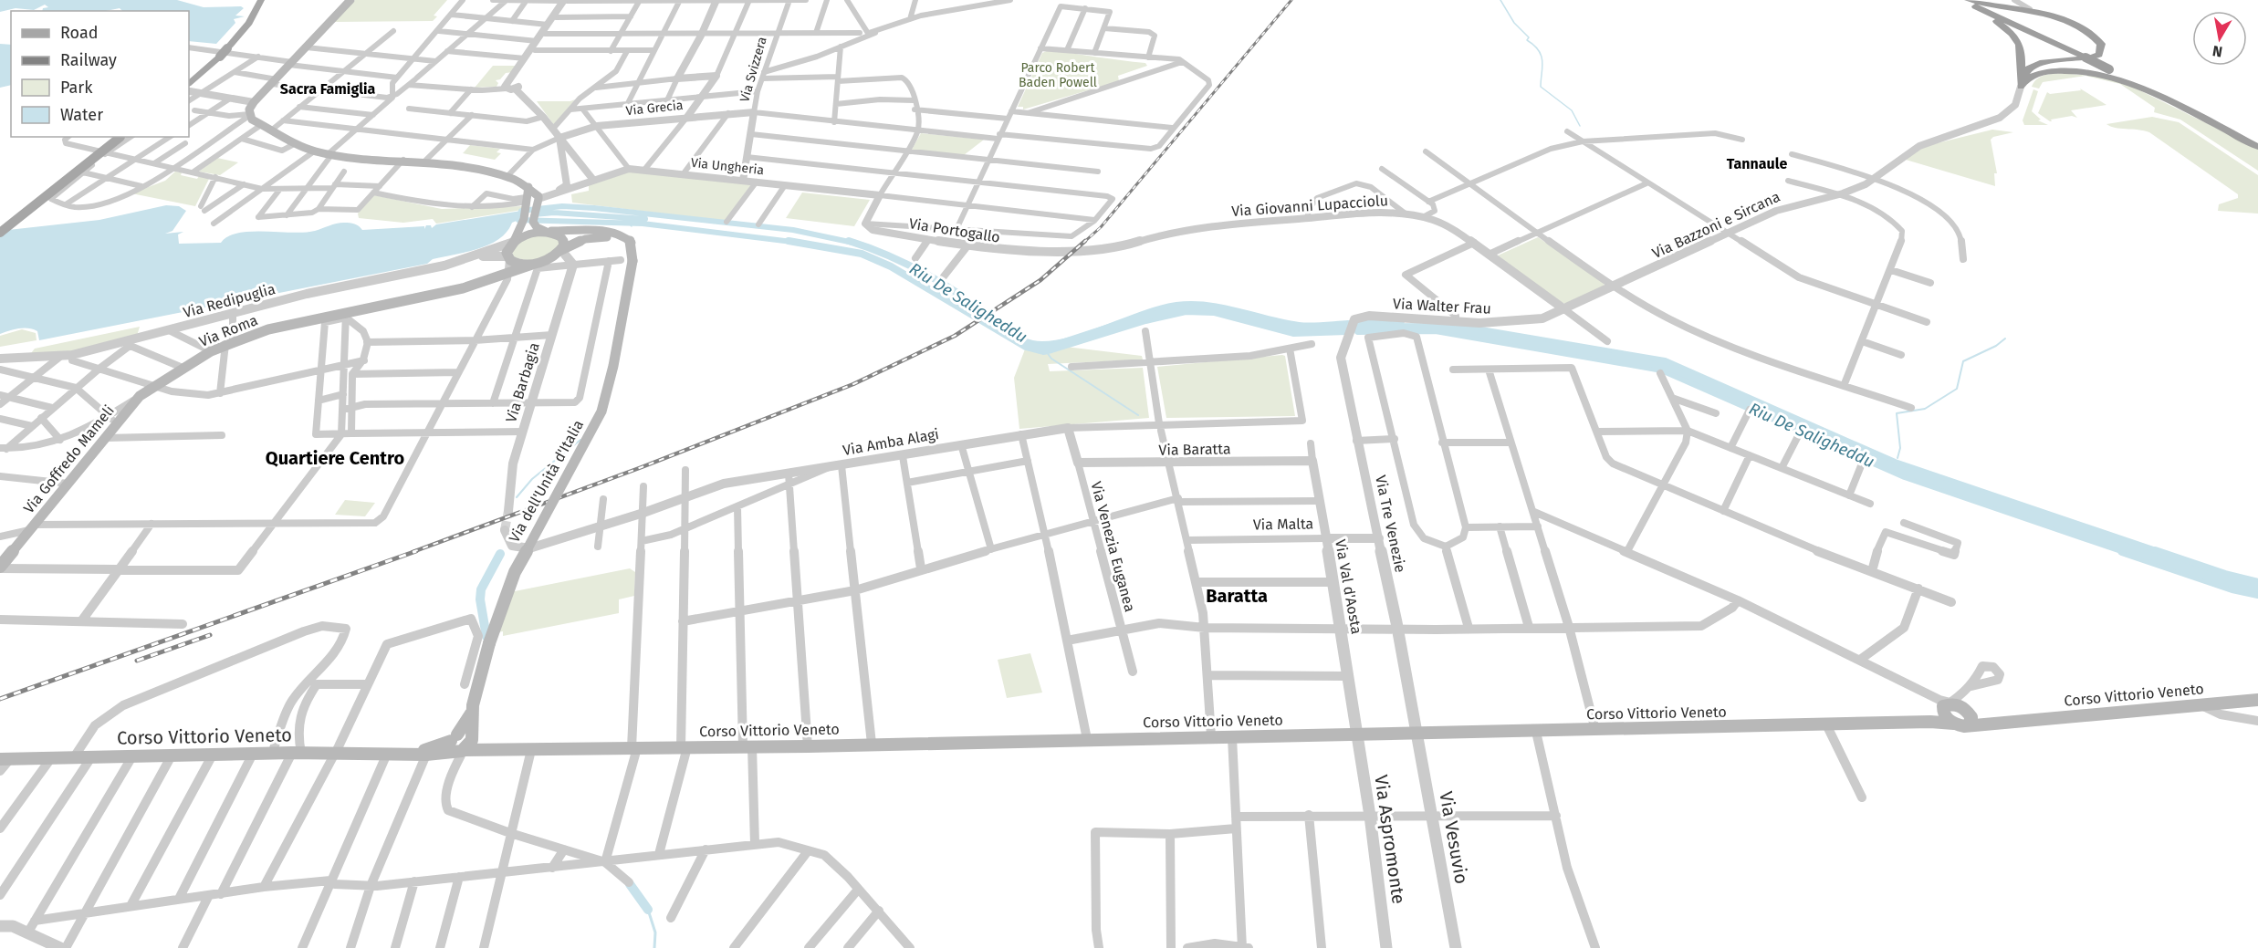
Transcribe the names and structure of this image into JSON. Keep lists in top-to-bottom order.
{
  "streets": {
    "main road": [
      "Via Roma",
      "Via Goffredo Mameli",
      "Via dell'Unità d'Italia",
      "Corso Vittorio Veneto"
    ],
    "street": [
      "Via Svizzera",
      "Via Grecia",
      "Via Ungheria",
      "Via Giovanni Lupacciolu",
      "Via Bazzoni e Sircana",
      "Via Portogallo",
      "Via Redipuglia",
      "Via Walter Frau",
      "Via Barbagia",
      "Via Amba Alagi",
      "Via Baratta",
      "Via Malta",
      "Via Tre Venezie",
      "Via Venezia Euganea",
      "Via Val d'Aosta",
      "Via Vesuvio",
      "Via Aspromonte"
    ]
  },
  "crossings": [
    ["Via Svizzera", "Via Grecia"],
    ["Via Svizzera", "Via Ungheria"],
    ["Via Giovanni Lupacciolu", "Via Bazzoni e Sircana"],
    ["Via Giovanni Lupacciolu", "Via Portogallo"],
    ["Via Giovanni Lupacciolu", "Via Walter Frau"],
    ["Via Bazzoni e Sircana", "Via Walter Frau"],
    ["Via Redipuglia", "Via Roma"],
    ["Via Walter Frau", "Via Tre Venezie"],
    ["Via Roma", "Via Goffredo Mameli"],
    ["Via Amba Alagi", "Via Venezia Euganea"],
    ["Via Baratta", "Via Venezia Euganea"],
    ["Via Baratta", "Via Val d'Aosta"],
    ["Via dell'Unità d'Italia", "Corso Vittorio Veneto"],
    ["Via Malta", "Via Tre Venezie"],
    ["Via Malta", "Via Val d'Aosta"],
    ["Via Tre Venezie", "Corso Vittorio Veneto"],
    ["Via Tre Venezie", "Via Vesuvio"],
    ["Via Val d'Aosta", "Corso Vittorio Veneto"],
    ["Via Val d'Aosta", "Via Aspromonte"],
    ["Corso Vittorio Veneto", "Via Vesuvio"],
    ["Corso Vittorio Veneto", "Via Aspromonte"]
  ],
  "districts": [
    "Sacra Famiglia",
    "Tannaule",
    "Quartiere Centro",
    "Baratta"
  ],
  "water": ["Riu De Saligheddu"],
  "parks": ["Parco Robert Baden Powell"],
  "legend": [
    "Road",
    "Railway",
    "Park",
    "Water"
  ],
  "north": "bottom"
}
